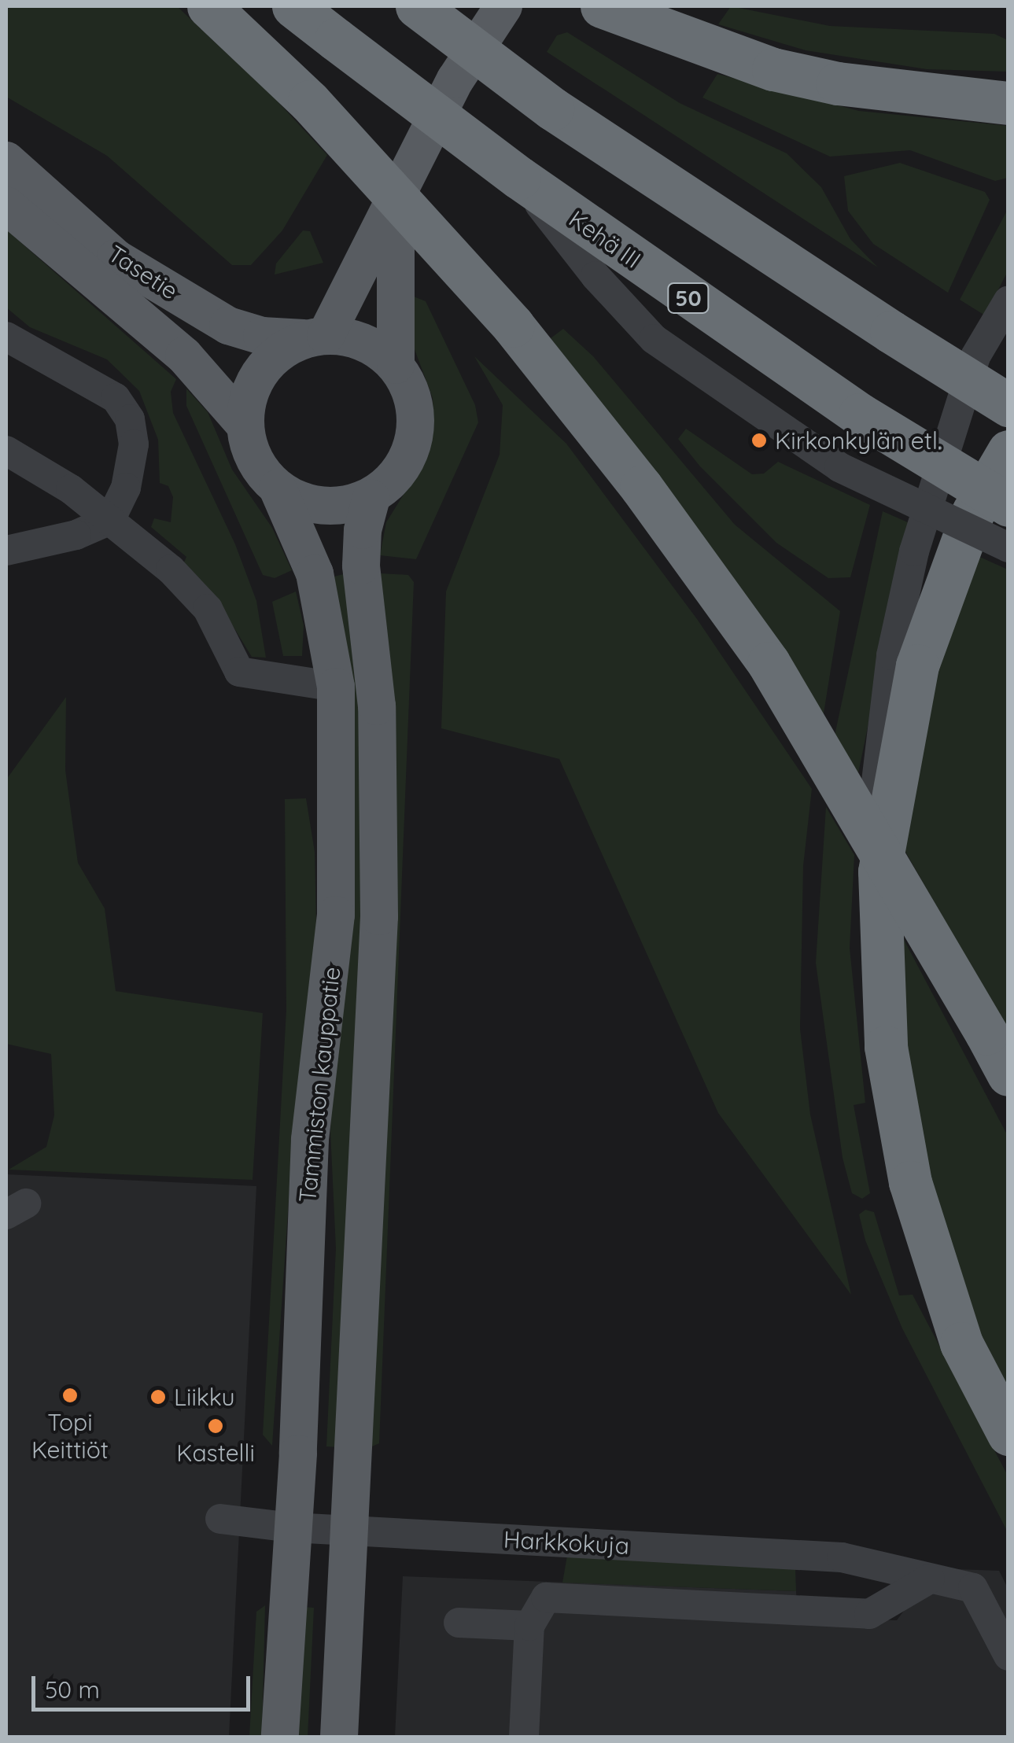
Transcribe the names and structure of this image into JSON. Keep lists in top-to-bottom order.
{
  "streets": {
    "highway": ["Kehä III", "50"],
    "main road": ["Tasetie", "Tammiston kauppatie"],
    "street": ["Harkkokuja"]
  },
  "crossings": [
    ["Tasetie", "Tammiston kauppatie"],
    ["Tammiston kauppatie", "Harkkokuja"]
  ],
  "places": [
    "Kirkonkylän etl.",
    "Topi Keittiöt",
    "Liikku",
    "Kastelli"
  ],
  "scale_bar": "50 m"
}
